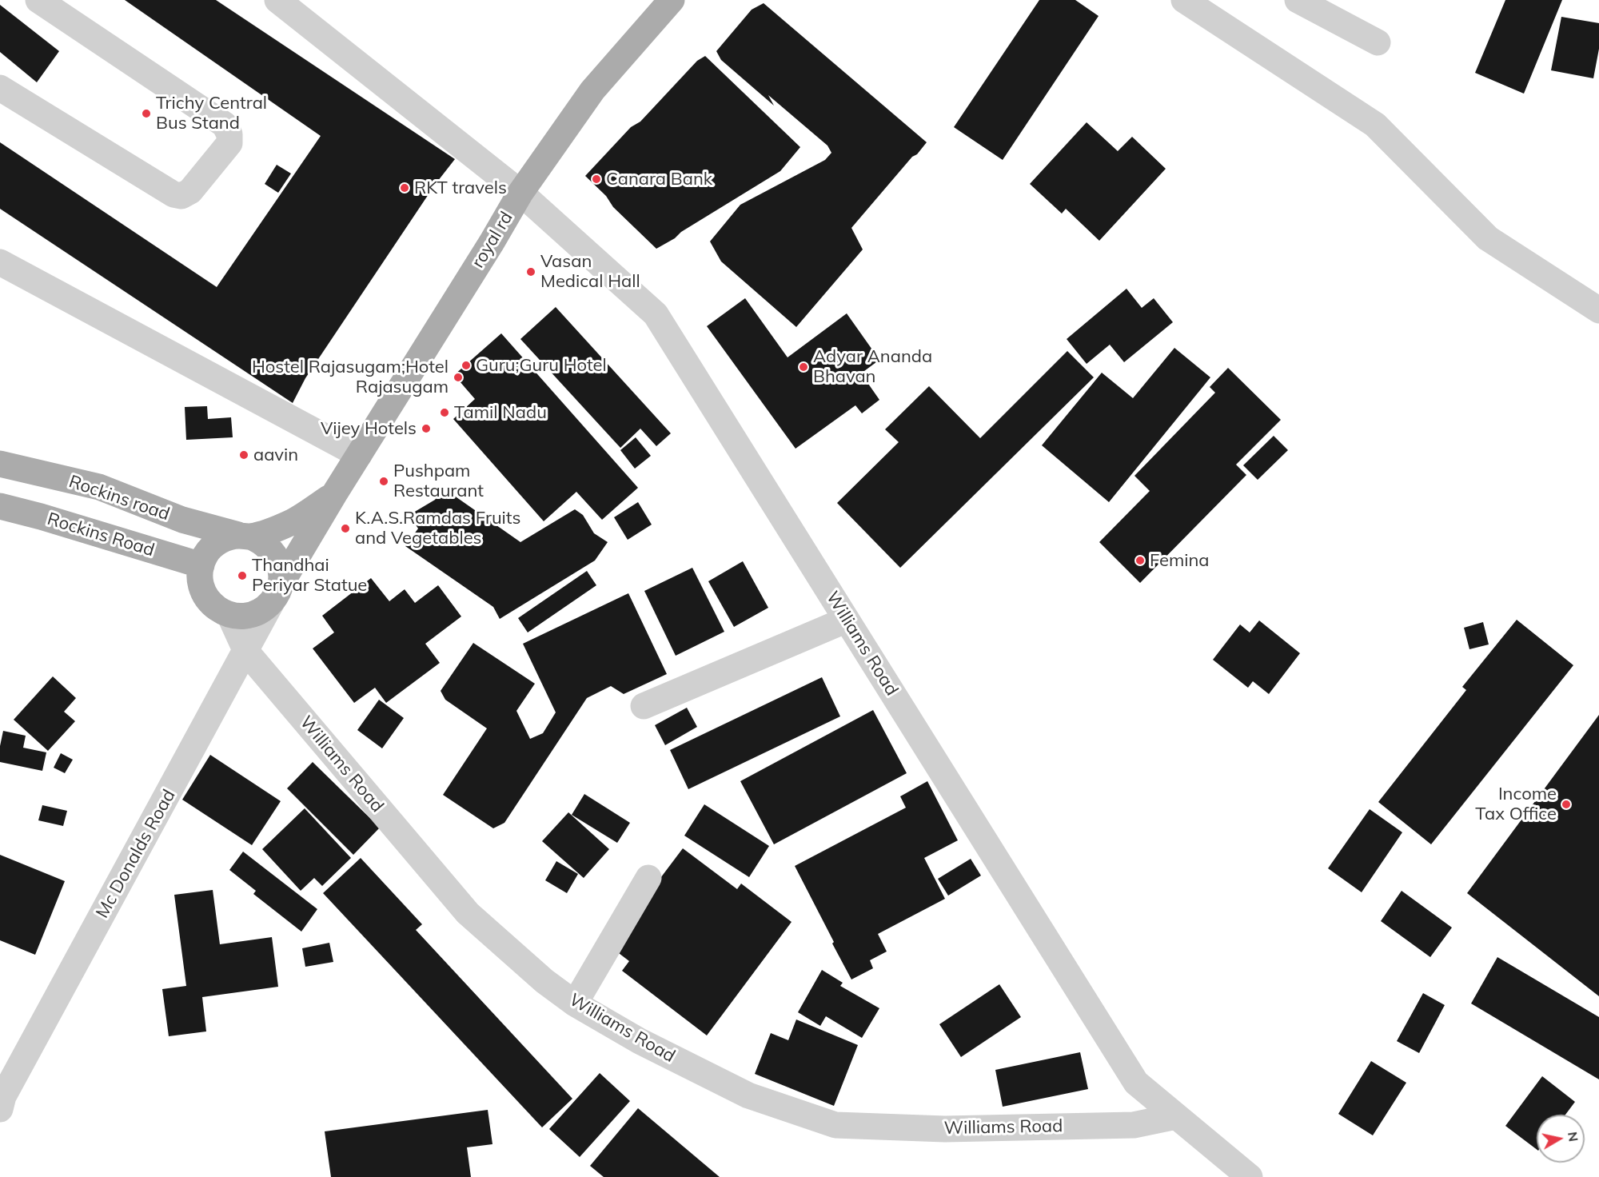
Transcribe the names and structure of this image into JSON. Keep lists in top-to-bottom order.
{
  "streets": {
    "main road": ["royal rd", "Rockins road", "Rockins Road"],
    "street": ["Williams Road", "Mc Donalds Road"]
  },
  "crossings": [
    ["royal rd", "Rockins road"],
    ["royal rd", "Rockins Road"],
    ["royal rd", "Williams Road"],
    ["royal rd", "Mc Donalds Road"],
    ["Rockins road", "Rockins Road"],
    ["Rockins road", "Williams Road"],
    ["Rockins road", "Mc Donalds Road"],
    ["Rockins Road", "Williams Road"],
    ["Rockins Road", "Mc Donalds Road"],
    ["Williams Road", "Mc Donalds Road"]
  ],
  "places": [
    "Trichy Central Bus Stand",
    "Canara Bank",
    "RKT travels",
    "Vasan Medical Hall",
    "Guru;Guru Hotel",
    "Adyar Ananda Bhavan",
    "Hostel Rajasugam;Hotel Rajasugam",
    "Tamil Nadu",
    "Vijey Hotels",
    "aavin",
    "Pushpam Restaurant",
    "K.A.S.Ramdas Fruits and Vegetables",
    "Femina",
    "Thandhai Periyar Statue",
    "Income Tax Office"
  ],
  "north": "right"
}
